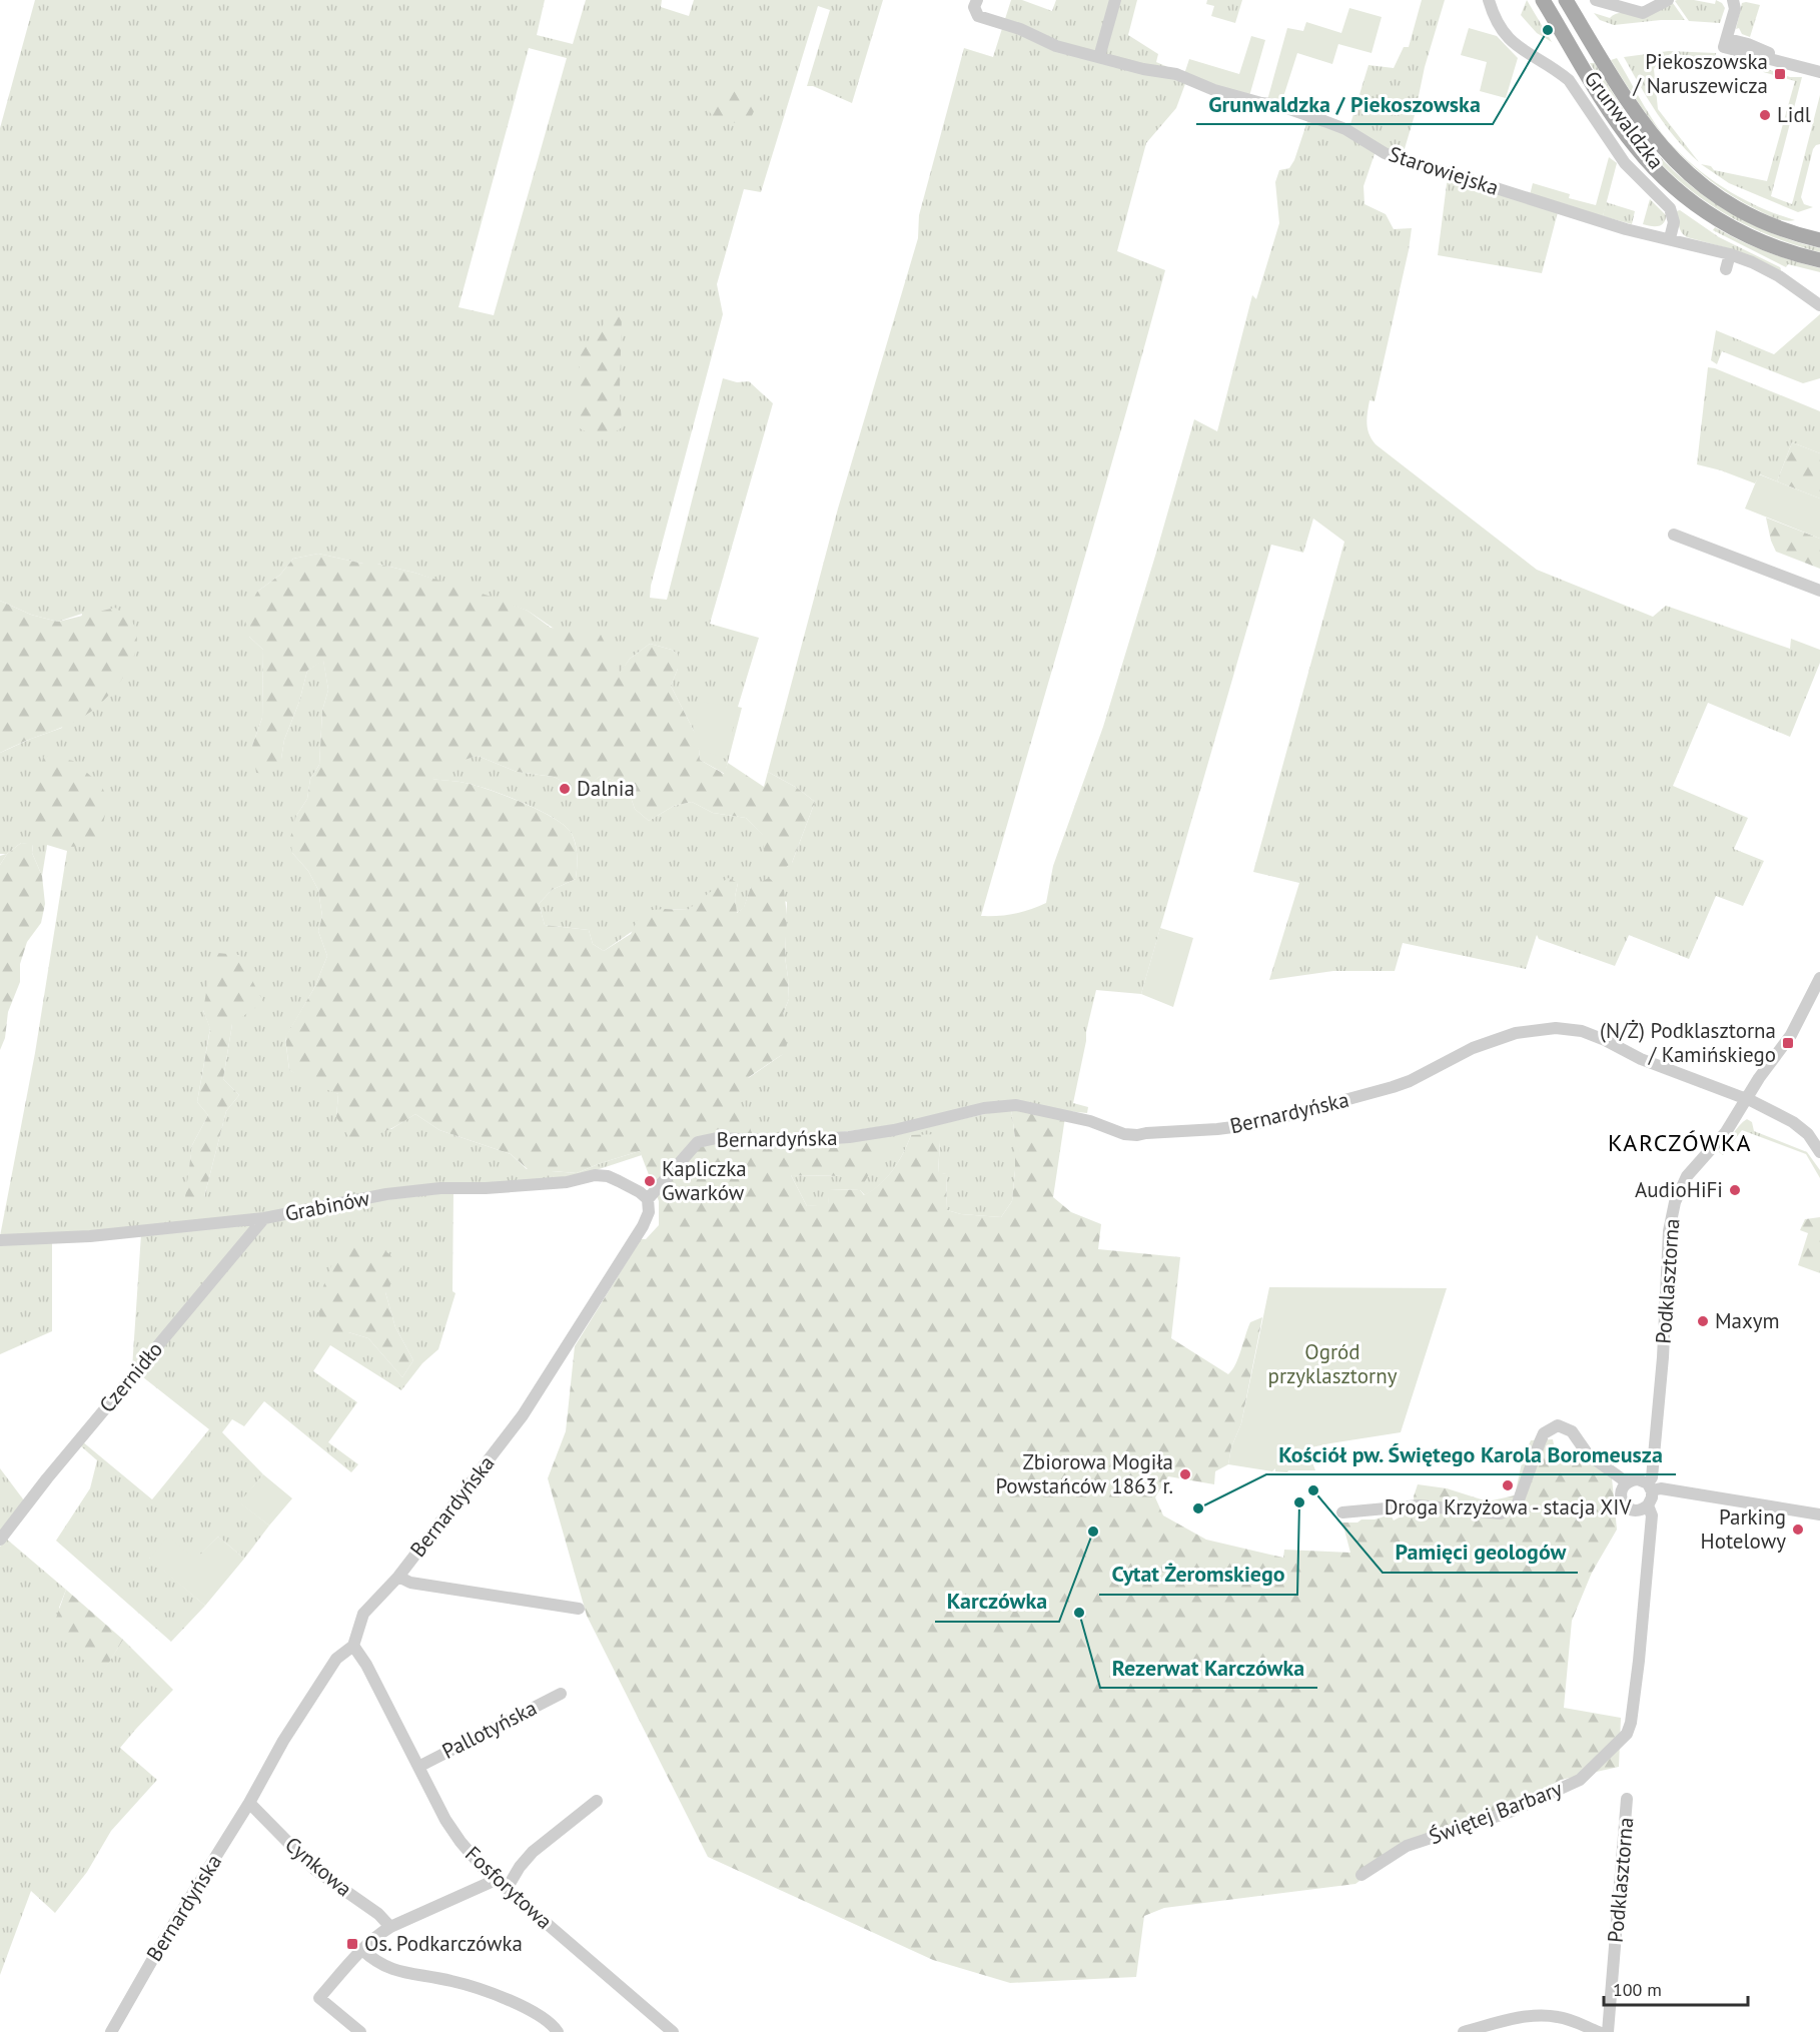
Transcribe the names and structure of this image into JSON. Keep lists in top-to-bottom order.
{
  "streets": {
    "main road": ["Grunwaldzka"],
    "street": [
      "Starowiejska",
      "Bernardyńska",
      "Grabinów",
      "Podklasztorna",
      "Czernidło",
      "Pallotyńska",
      "Świętej Barbary",
      "Cynkowa",
      "Fosforytowa"
    ]
  },
  "crossings": [
    ["Grunwaldzka", "Starowiejska"],
    ["Bernardyńska", "Grabinów"],
    ["Bernardyńska", "Podklasztorna"],
    ["Bernardyńska", "Cynkowa"],
    ["Bernardyńska", "Fosforytowa"],
    ["Grabinów", "Czernidło"],
    ["Podklasztorna", "Świętej Barbary"],
    ["Pallotyńska", "Fosforytowa"]
  ],
  "districts": ["KARCZÓWKA"],
  "parks": ["Ogród przyklasztorny"],
  "places": {
    "other": [
      "Grunwaldzka / Piekoszowska",
      "Lidl",
      "Dalnia",
      "Kapliczka Gwarków",
      "AudioHiFi",
      "Maxym",
      "Zbiorowa Mogiła Powstańców 1863 r.",
      "Droga Krzyżowa - stacja XIV",
      "Pamięci geologów",
      "Cytat Żeromskiego",
      "Kościół pw. Świętego Karola Boromeusza",
      "Parking Hotelowy",
      "Karczówka",
      "Rezerwat Karczówka"
    ],
    "transit": ["Piekoszowska / Naruszewicza", "(N/Ż) Podklasztorna / Kamińskiego", "Os. Podkarczówka"]
  },
  "scale_bar": "100 m"
}
